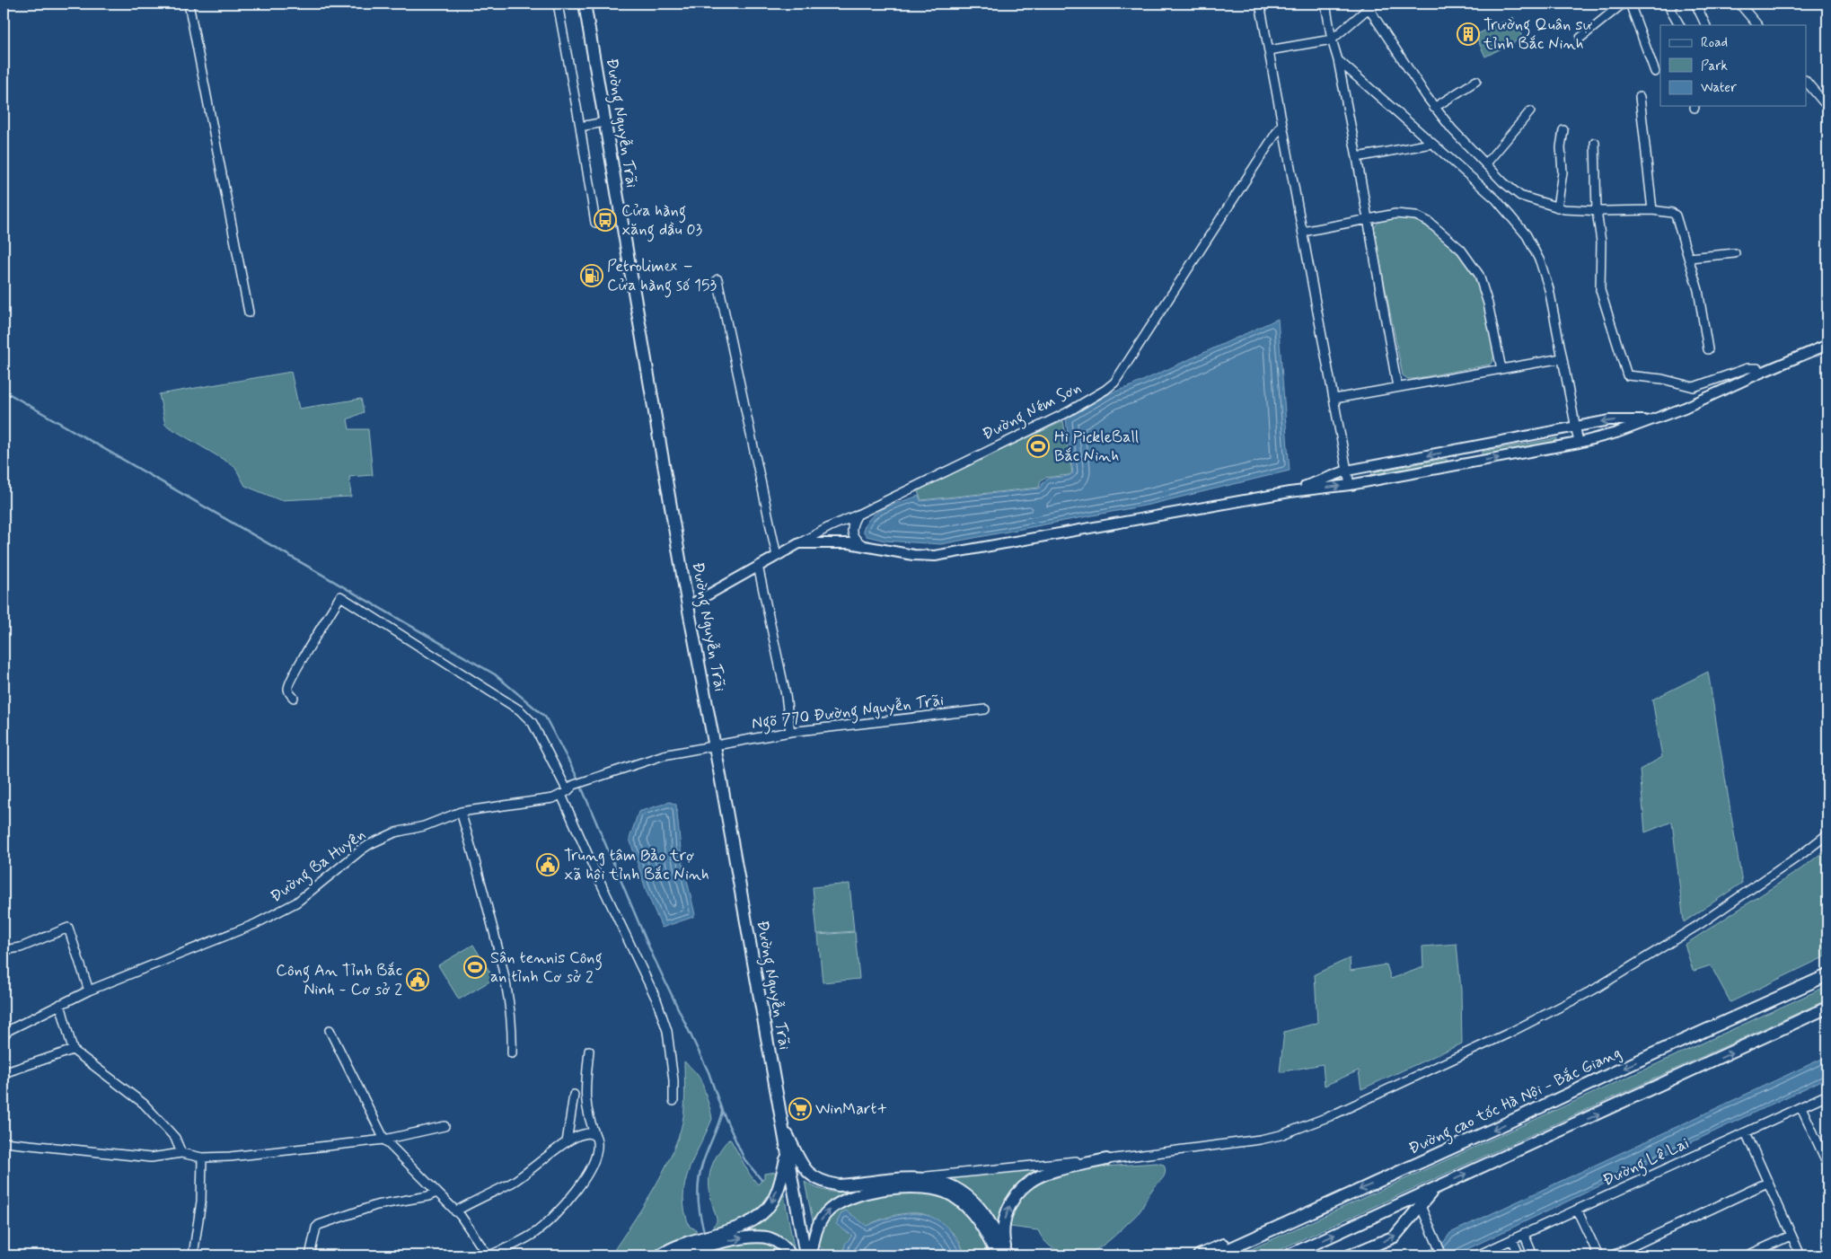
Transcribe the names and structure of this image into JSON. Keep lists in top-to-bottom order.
{
  "streets": {
    "highway": ["Đường Nguyễn Trãi", "Đường cao tốc Hà Nội - Bắc Giang"],
    "main road": ["Đường Ném Sơn"],
    "street": ["Ngõ 770 Đường Nguyễn Trãi", "Đường Ba Huyện", "Đường Lê Lai"]
  },
  "crossings": [
    ["Đường Nguyễn Trãi", "Đường Ném Sơn"],
    ["Đường Nguyễn Trãi", "Ngõ 770 Đường Nguyễn Trãi"],
    ["Đường Nguyễn Trãi", "Đường Ba Huyện"],
    ["Ngõ 770 Đường Nguyễn Trãi", "Đường Ba Huyện"]
  ],
  "places": {
    "building": ["Trường Quân sự tỉnh Bắc Ninh"],
    "bus stop": ["Cửa hàng xăng dầu 03"],
    "fuel station": ["Petrolimex – Cửa hàng số 153"],
    "sports": ["Hi PickleBall Bắc Ninh", "Sân tennis Công an tỉnh Cơ sở 2"],
    "public building": ["Trung tâm Bảo trợ xã hội tỉnh Bắc Ninh", "Công An Tỉnh Bắc Ninh - Cơ sở 2"],
    "supermarket": ["WinMart+"]
  },
  "legend": ["Road", "Park", "Water"]
}
